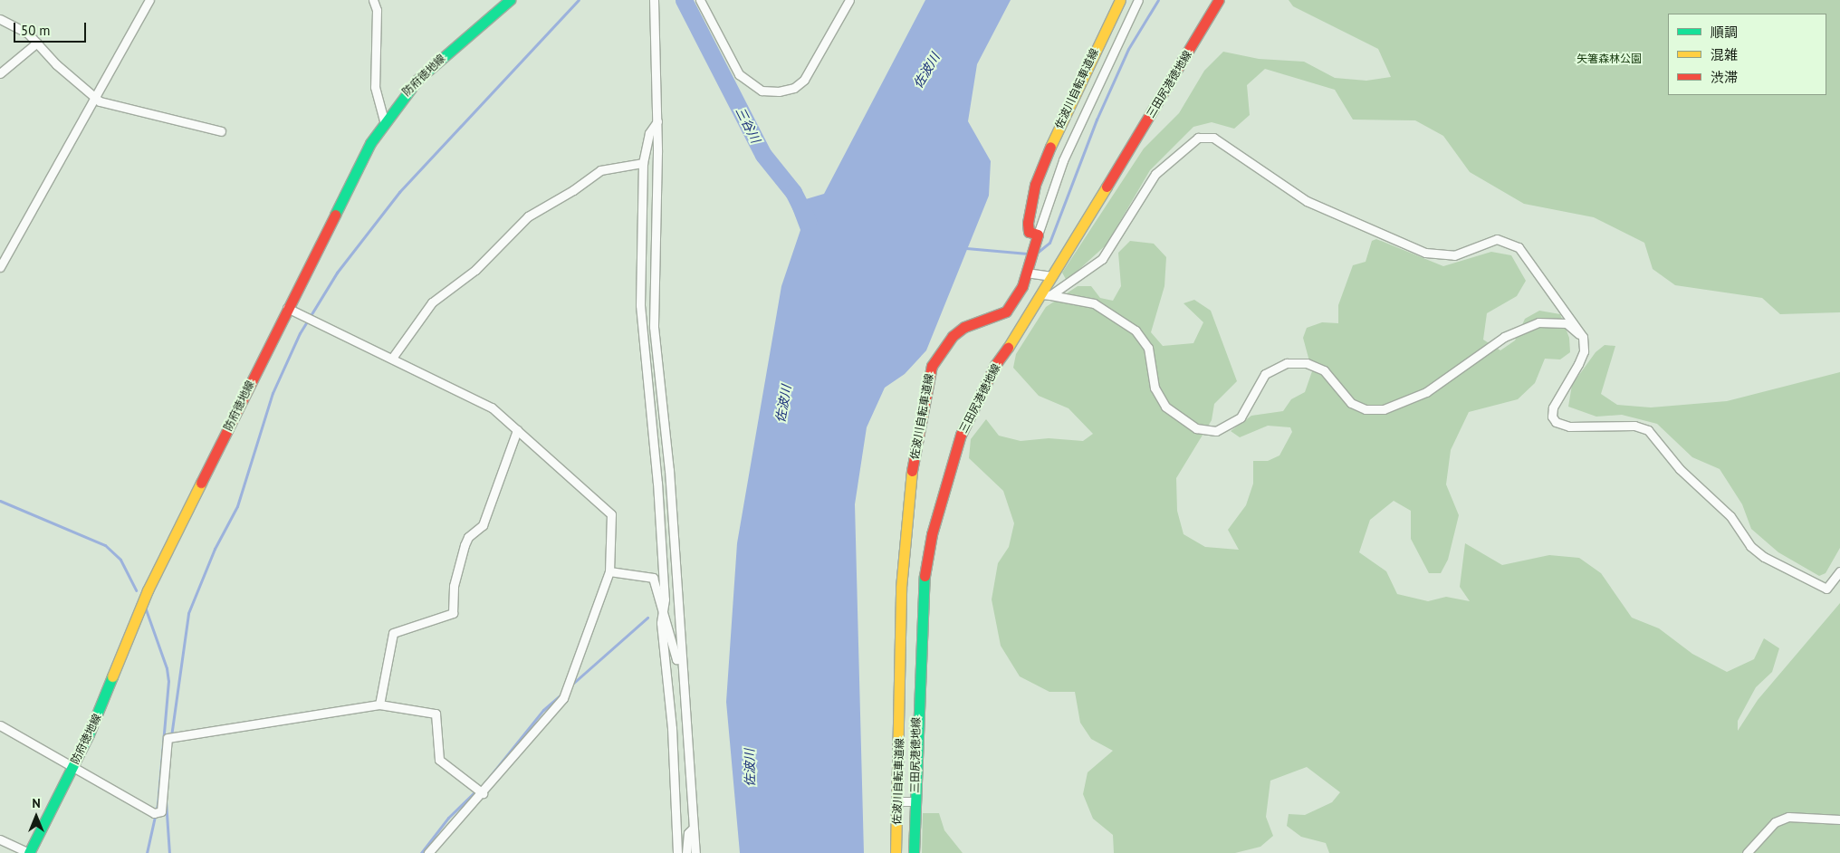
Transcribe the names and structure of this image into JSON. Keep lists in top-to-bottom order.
{
  "streets": {
    "main road": ["防府徳地線", "三田尻港徳地線", "佐波川自転車道線"]
  },
  "water": ["佐波川", "三谷川"],
  "parks": ["矢箸森林公園"],
  "legend": ["順調", "混雑", "渋滞"],
  "scale_bar": "50 m",
  "north": "top"
}
